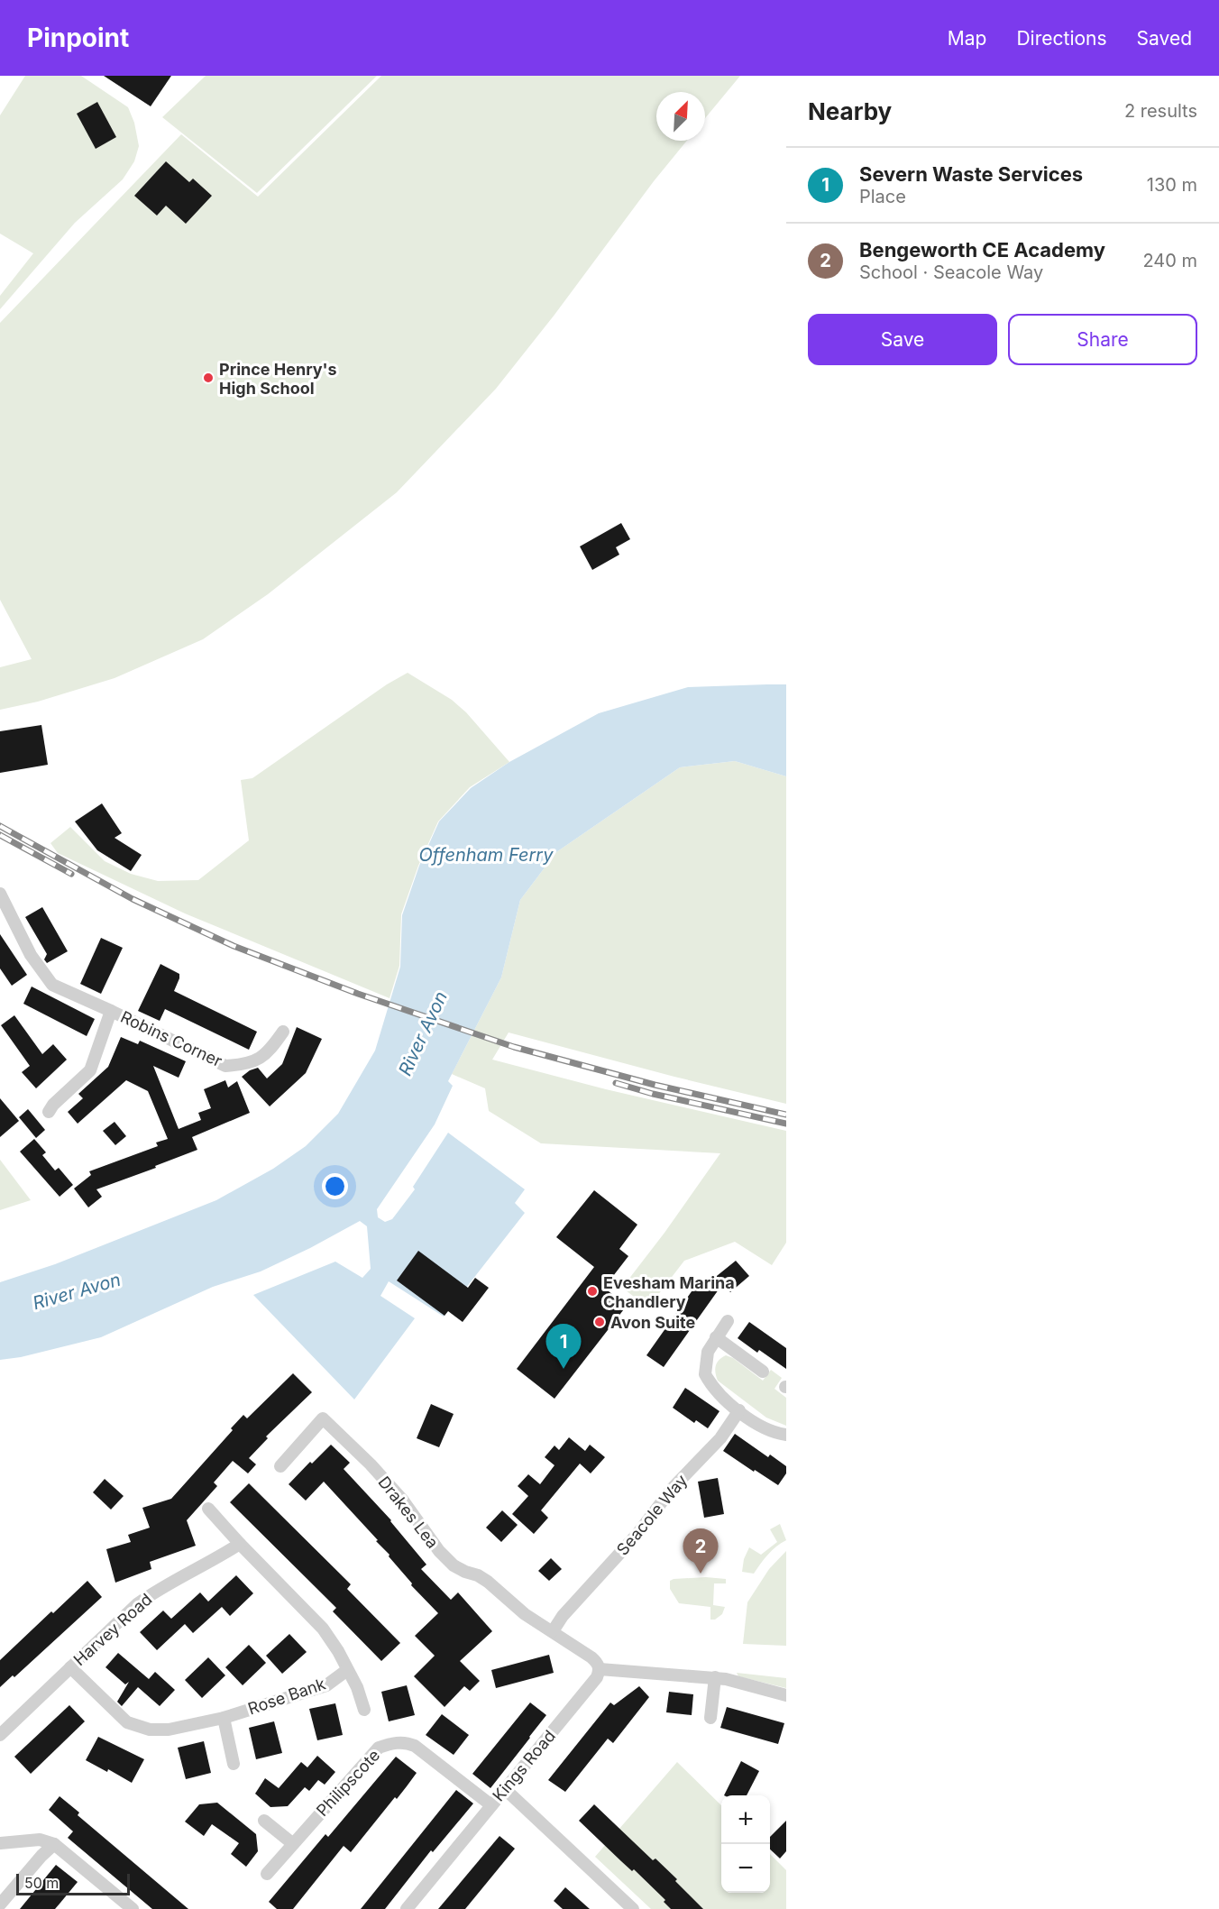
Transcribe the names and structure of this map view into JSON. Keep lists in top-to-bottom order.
{
  "streets": {
    "street": [
      "Robins Corner",
      "Drakes Lea",
      "Seacole Way",
      "Harvey Road",
      "Rose Bank",
      "Kings Road",
      "Philipscote"
    ]
  },
  "crossings": [
    ["Drakes Lea", "Seacole Way"],
    ["Harvey Road", "Rose Bank"],
    ["Kings Road", "Philipscote"]
  ],
  "water": ["Offenham Ferry", "River Avon"],
  "places": ["Prince Henry's High School", "Evesham Marina Chandlery", "Avon Suite"],
  "scale_bar": "50 m",
  "north": "top right",
  "page": {
    "header": "Pinpoint",
    "nav": ["Map", "Directions", "Saved"],
    "heading": ["Nearby", "2 results"],
    "list": [
      {
        "mark": "1",
        "name": "Severn Waste Services",
        "note": "Place",
        "value": "130 m"
      },
      {
        "mark": "2",
        "name": "Bengeworth CE Academy",
        "note": "School · Seacole Way",
        "value": "240 m"
      }
    ],
    "buttons": ["Save", "Share"],
    "pins": ["1", "2"],
    "map_buttons": ["+", "−"],
    "scale": "50 m"
  }
}
